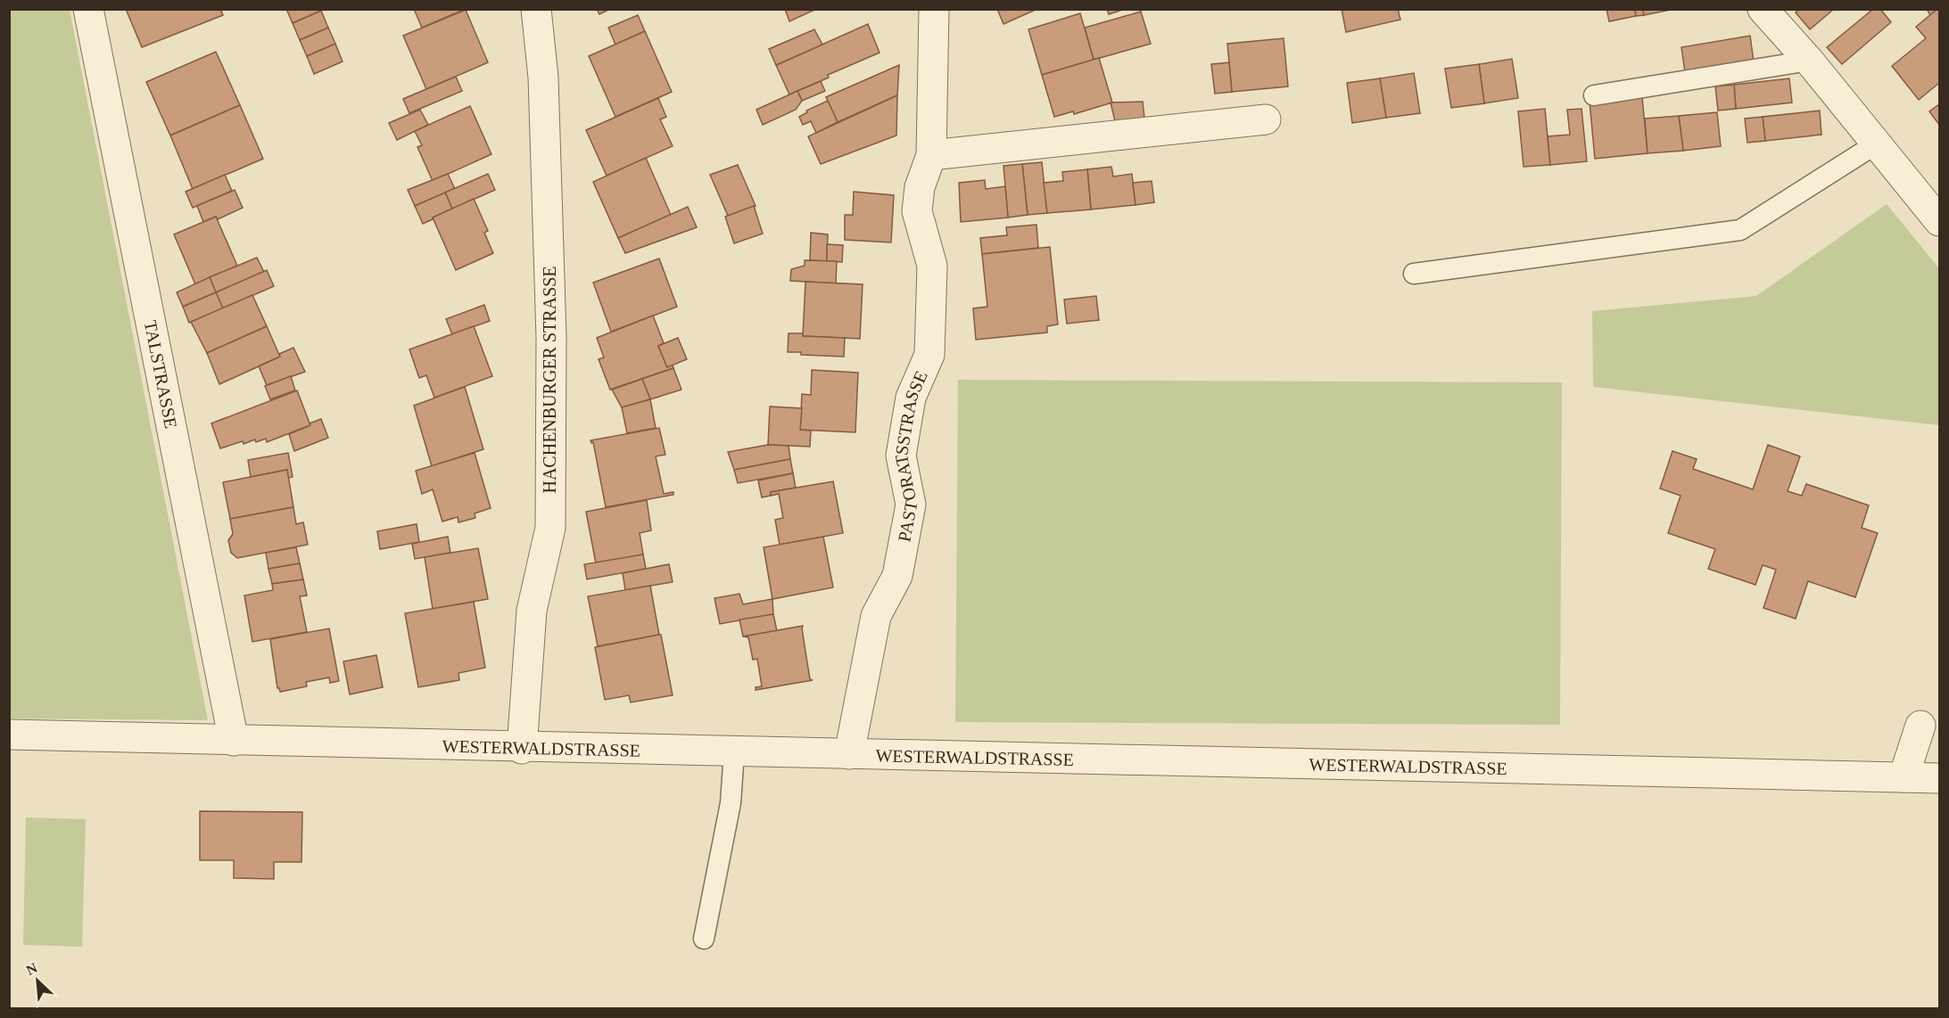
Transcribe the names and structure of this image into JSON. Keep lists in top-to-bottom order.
{
  "streets": {
    "street": [
      "TALSTRASSE",
      "HACHENBURGER STRASSE",
      "PASTORATSSTRASSE",
      "WESTERWALDSTRASSE"
    ]
  },
  "crossings": [
    ["TALSTRASSE", "WESTERWALDSTRASSE"],
    ["HACHENBURGER STRASSE", "WESTERWALDSTRASSE"],
    ["PASTORATSSTRASSE", "WESTERWALDSTRASSE"]
  ],
  "north": "top left"
}
